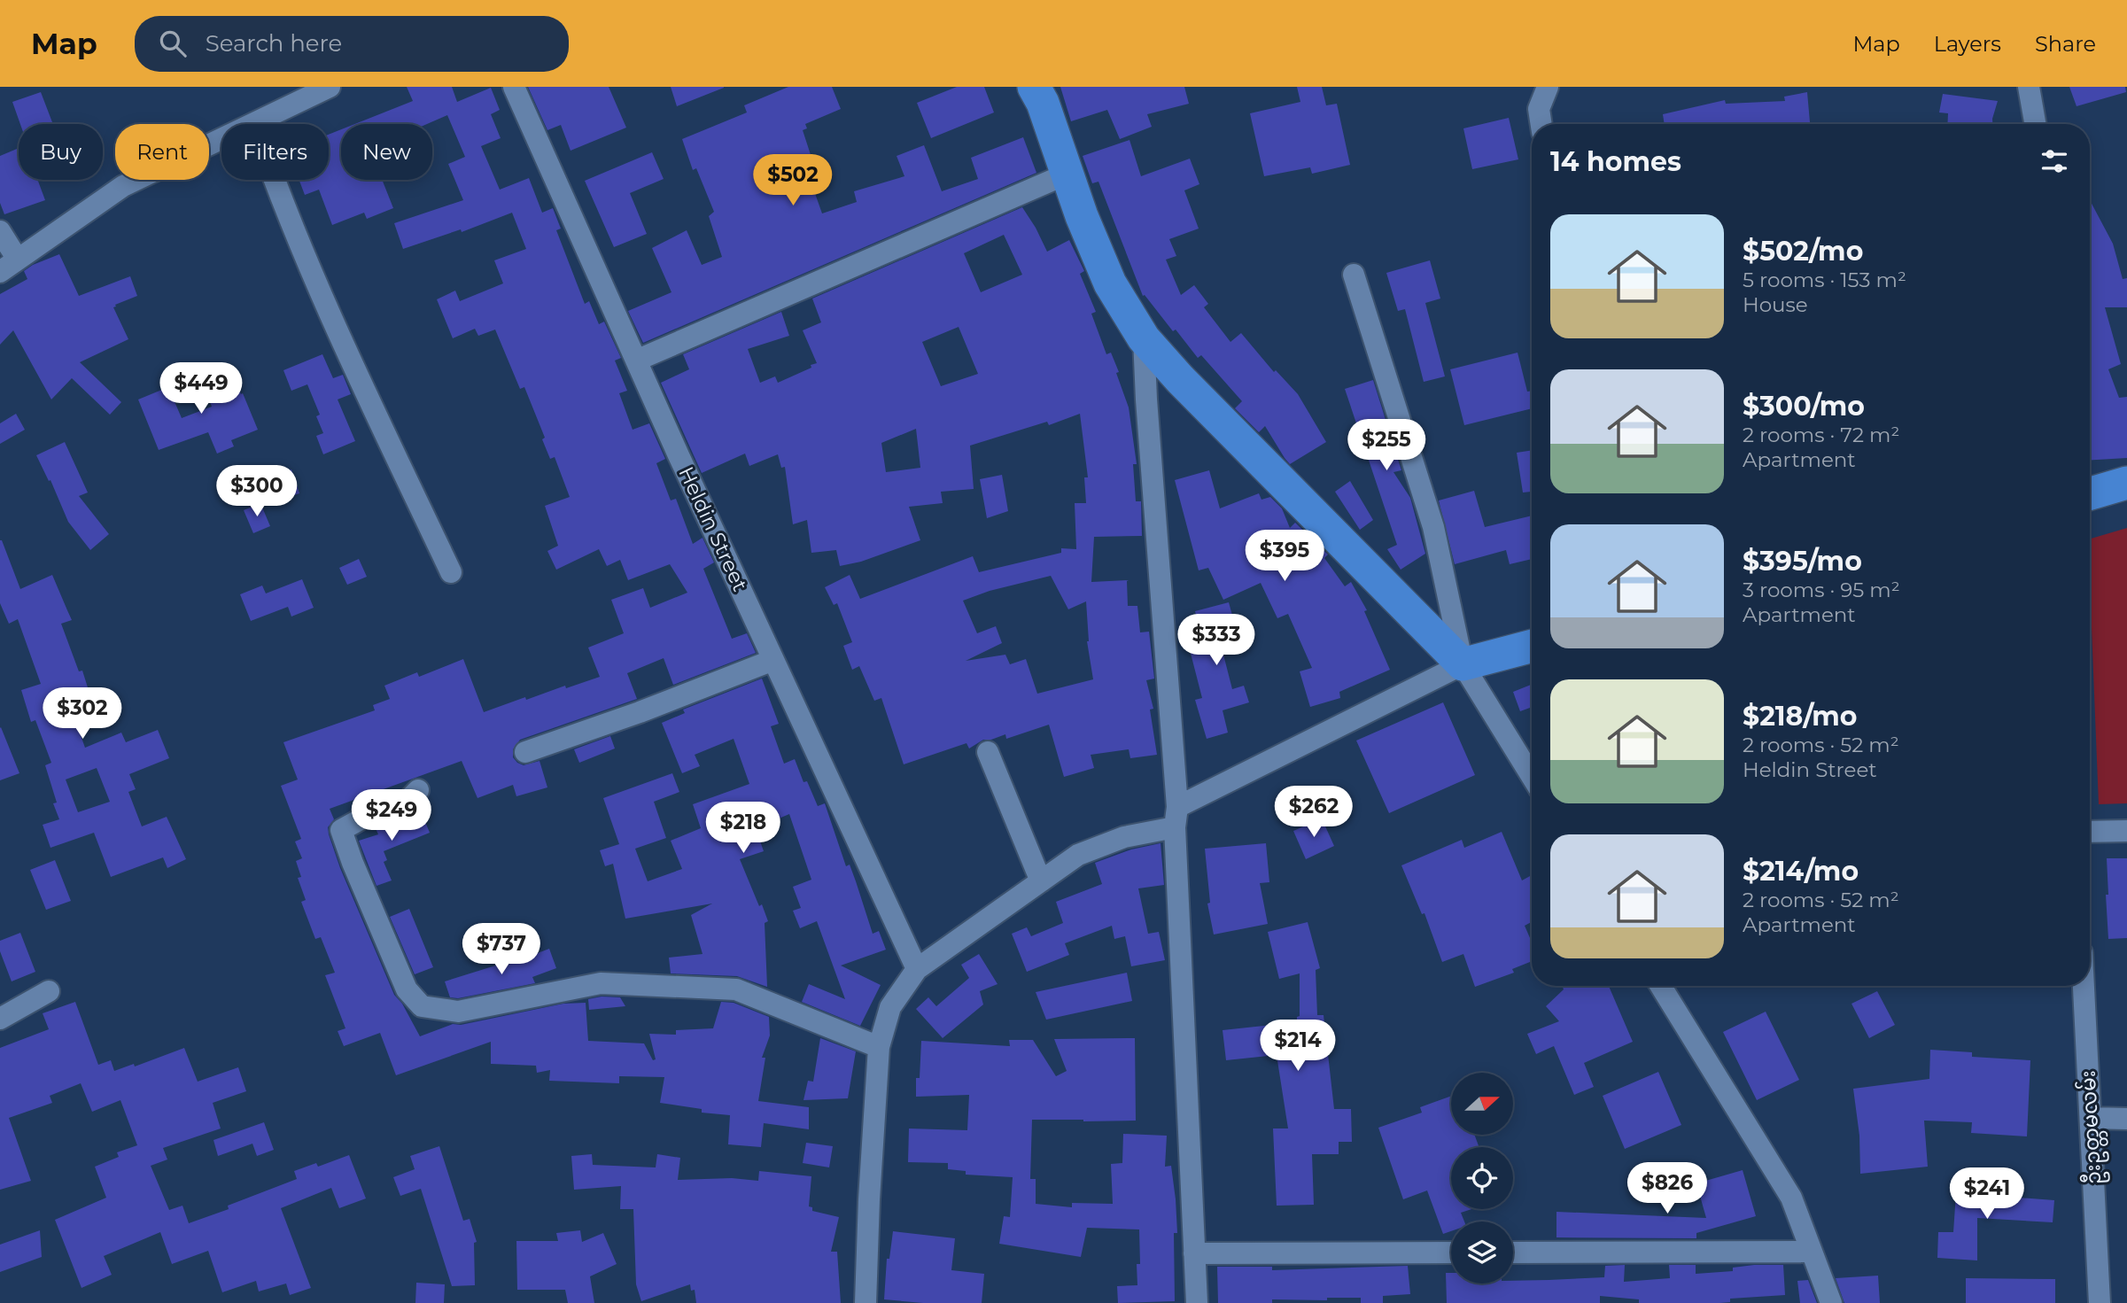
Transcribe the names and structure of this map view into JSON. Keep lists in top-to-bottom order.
{
  "streets": {
    "street": ["Heldin Street", "ဦးဥတ္တမလမ်း"]
  },
  "north": "right",
  "page": {
    "header": "Map",
    "search": "Search here",
    "nav": ["Map", "Layers", "Share"],
    "chip": [
      "Buy",
      "Rent",
      "Filters",
      "New"
    ],
    "heading": "14 homes",
    "price": [
      "$502",
      "$449",
      "$255",
      "$300",
      "$395",
      "$333",
      "$302",
      "$262",
      "$249",
      "$218",
      "$737",
      "$214",
      "$826",
      "$241"
    ],
    "list": [
      {
        "name": "$502/mo",
        "note": "5 rooms · 153 m² · House"
      },
      {
        "name": "$300/mo",
        "note": "2 rooms · 72 m² · Apartment"
      },
      {
        "name": "$395/mo",
        "note": "3 rooms · 95 m² · Apartment"
      },
      {
        "name": "$218/mo",
        "note": "2 rooms · 52 m² · Heldin Street"
      },
      {
        "name": "$214/mo",
        "note": "2 rooms · 52 m² · Apartment"
      }
    ]
  }
}
